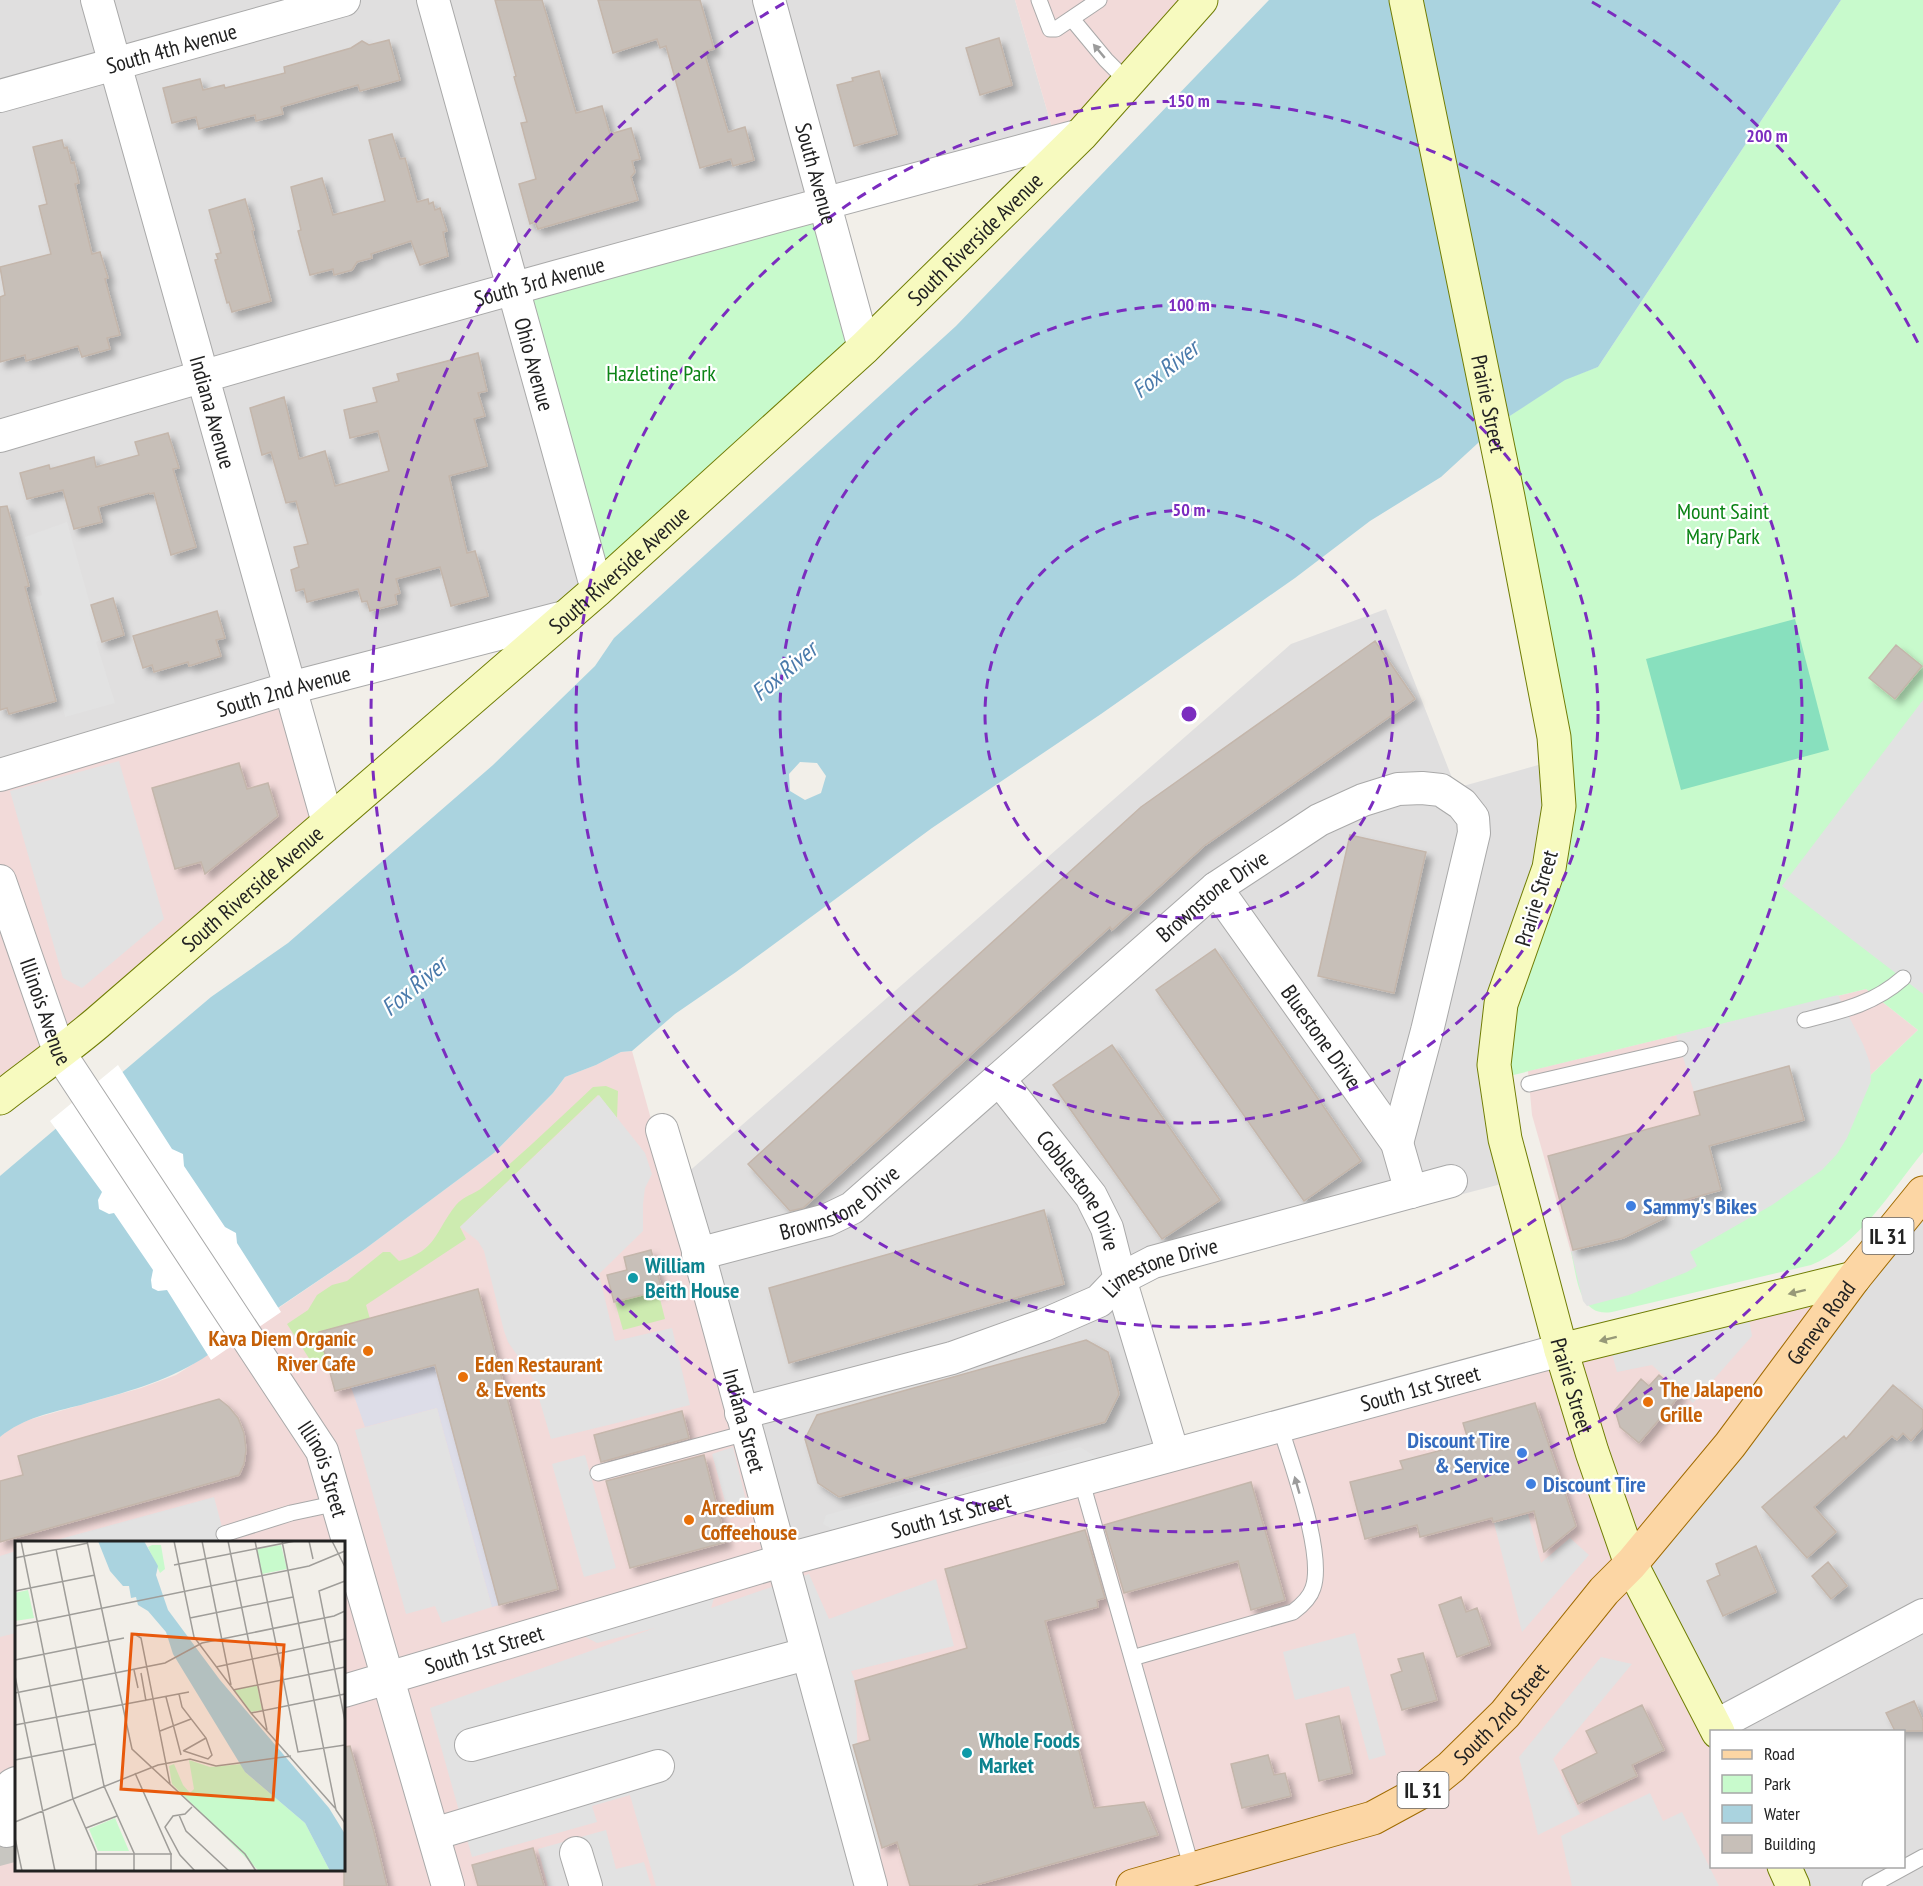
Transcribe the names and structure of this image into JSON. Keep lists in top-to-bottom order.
{
  "streets": {
    "main road": ["IL 31", "Geneva Road", "South 2nd Street"],
    "street": [
      "South 4th Avenue",
      "South Avenue",
      "South Riverside Avenue",
      "South 3rd Avenue",
      "Ohio Avenue",
      "Prairie Street",
      "Indiana Avenue",
      "South 2nd Avenue",
      "Brownstone Drive",
      "Illinois Avenue",
      "Bluestone Drive",
      "Cobblestone Drive",
      "Limestone Drive",
      "South 1st Street",
      "Indiana Street",
      "Illinois Street"
    ]
  },
  "crossings": [
    ["South 4th Avenue", "Indiana Avenue"],
    ["South Avenue", "South Riverside Avenue"],
    ["South Avenue", "South 3rd Avenue"],
    ["South Riverside Avenue", "South 3rd Avenue"],
    ["South Riverside Avenue", "Ohio Avenue"],
    ["South Riverside Avenue", "Indiana Avenue"],
    ["South Riverside Avenue", "South 2nd Avenue"],
    ["South Riverside Avenue", "Illinois Avenue"],
    ["South 3rd Avenue", "Ohio Avenue"],
    ["South 3rd Avenue", "Indiana Avenue"],
    ["Prairie Street", "Geneva Road"],
    ["Prairie Street", "South 1st Street"],
    ["Prairie Street", "South 2nd Street"],
    ["Indiana Avenue", "South 2nd Avenue"],
    ["Brownstone Drive", "Bluestone Drive"],
    ["Brownstone Drive", "Cobblestone Drive"],
    ["Brownstone Drive", "Indiana Street"],
    ["Illinois Avenue", "Illinois Street"],
    ["Bluestone Drive", "Limestone Drive"],
    ["Cobblestone Drive", "Limestone Drive"],
    ["Cobblestone Drive", "South 1st Street"],
    ["Limestone Drive", "Indiana Street"],
    ["Geneva Road", "South 2nd Street"],
    ["South 1st Street", "Indiana Street"],
    ["South 1st Street", "Illinois Street"]
  ],
  "water": ["Fox River"],
  "parks": ["Hazletine Park", "Mount Saint Mary Park"],
  "places": [
    "Sammy's Bikes",
    "William Beith House",
    "Kava Diem Organic River Cafe",
    "Eden Restaurant & Events",
    "The Jalapeno Grille",
    "Discount Tire & Service",
    "Discount Tire",
    "Arcedium Coffeehouse",
    "Whole Foods Market"
  ],
  "legend": [
    "Road",
    "Park",
    "Water",
    "Building"
  ],
  "rings": [
    "150 m",
    "200 m",
    "100 m",
    "50 m"
  ]
}
